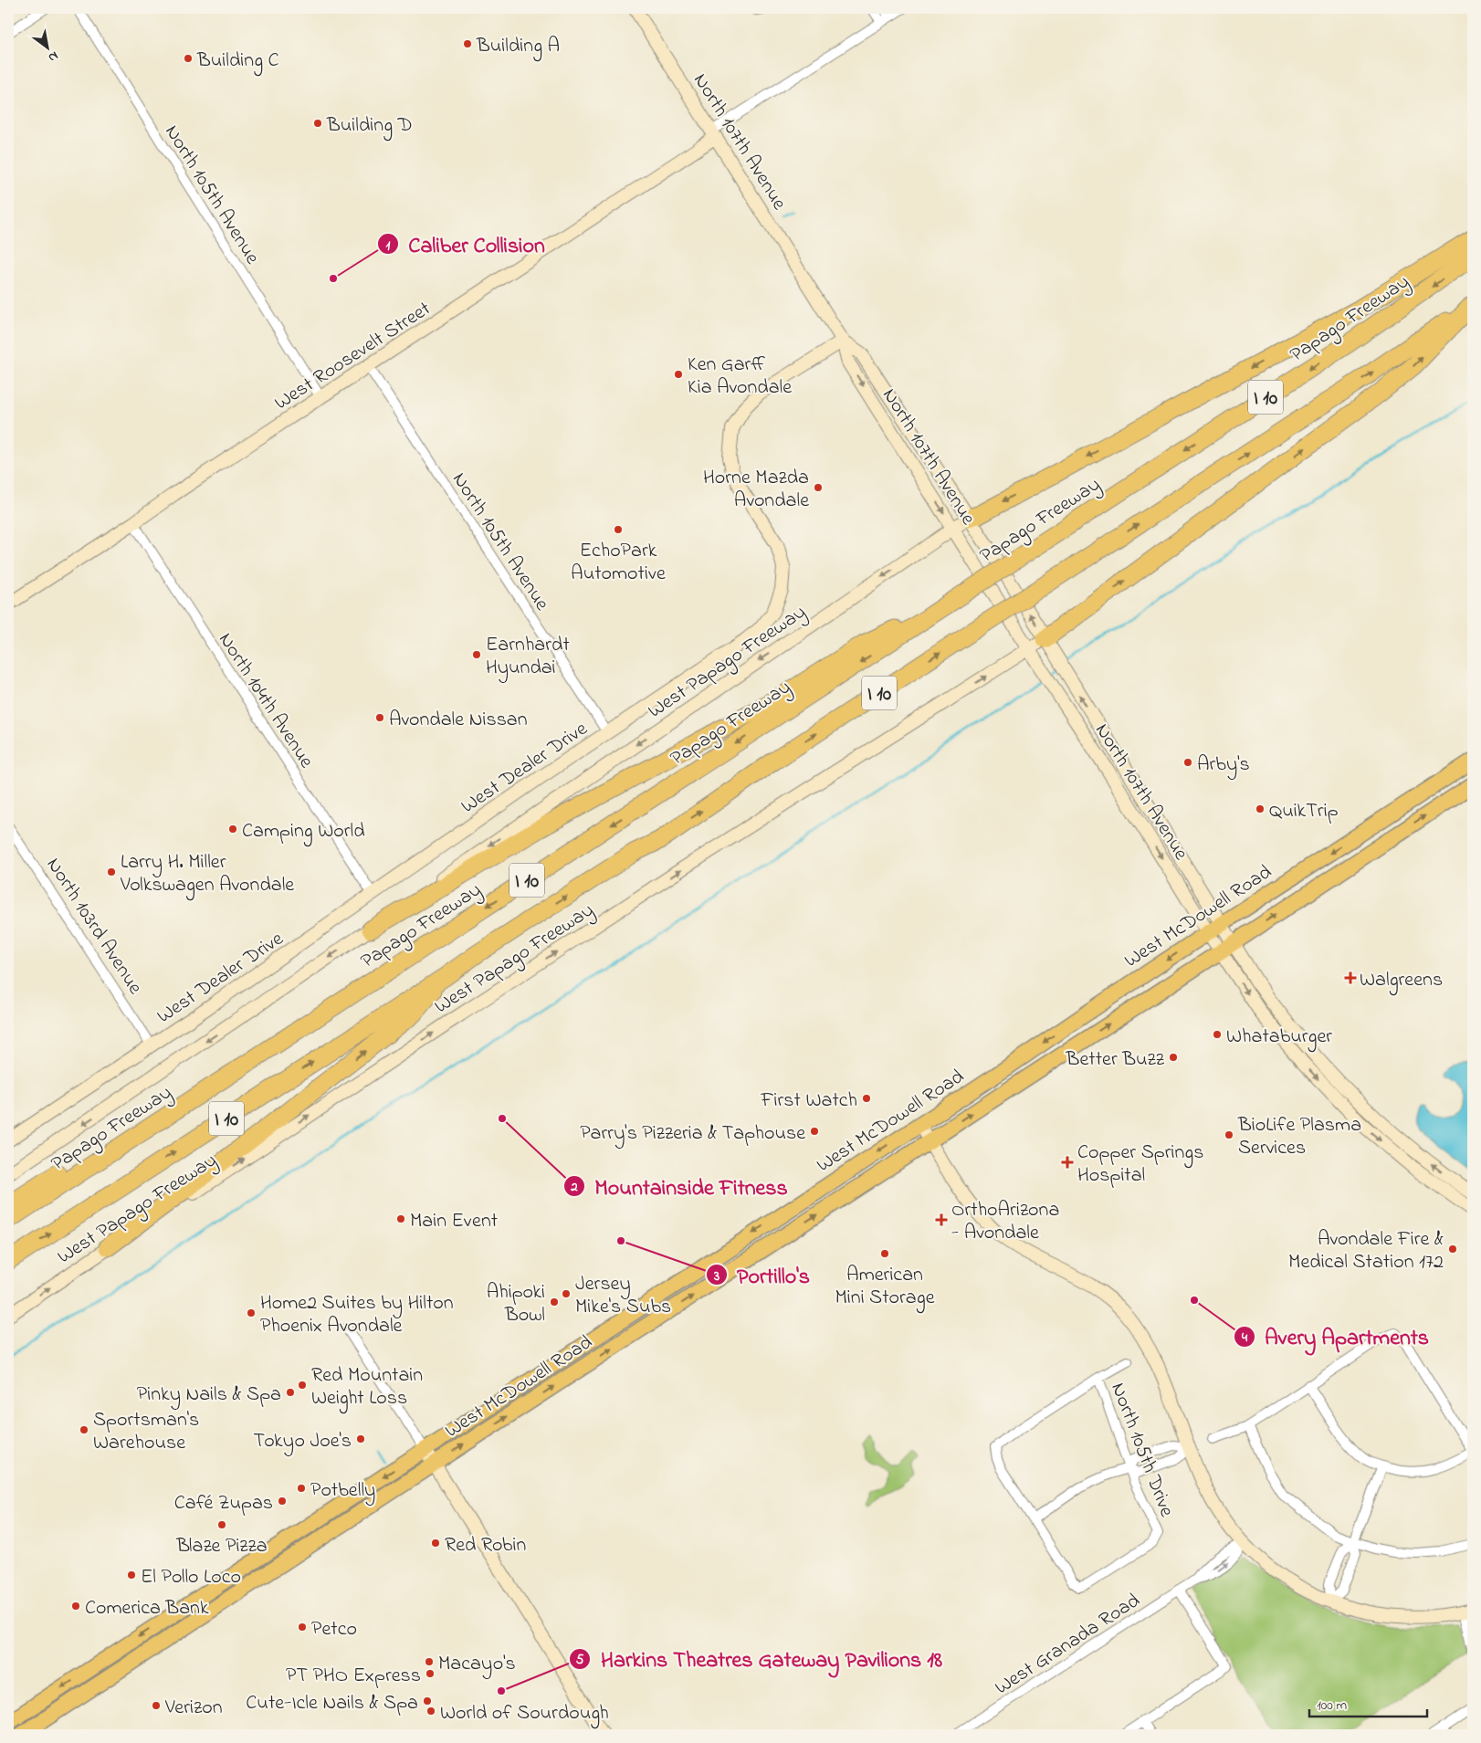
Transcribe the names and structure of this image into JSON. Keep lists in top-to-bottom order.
{
  "streets": {
    "highway": ["Papago Freeway", "I 10"],
    "main road": [
      "North 107th Avenue",
      "West Roosevelt Street",
      "West Papago Freeway",
      "West Dealer Drive",
      "West McDowell Road"
    ],
    "street": [
      "North 105th Avenue",
      "North 104th Avenue",
      "North 103rd Avenue",
      "North 105th Drive",
      "West Granada Road"
    ]
  },
  "crossings": [
    ["North 107th Avenue", "West Roosevelt Street"],
    ["North 107th Avenue", "West Papago Freeway"],
    ["North 107th Avenue", "West Dealer Drive"],
    ["North 107th Avenue", "West McDowell Road"],
    ["North 105th Avenue", "West Roosevelt Street"],
    ["North 105th Avenue", "West Dealer Drive"],
    ["West Roosevelt Street", "North 104th Avenue"],
    ["North 104th Avenue", "West Dealer Drive"],
    ["West Dealer Drive", "North 103rd Avenue"]
  ],
  "places": {
    "other": [
      "Building A",
      "Building C",
      "Building D",
      "Caliber Collision",
      "Ken Garff Kia Avondale",
      "Horne Mazda Avondale",
      "EchoPark Automotive",
      "Earnhardt Hyundai",
      "Avondale Nissan",
      "Arby's",
      "QuikTrip",
      "Camping World",
      "Larry H. Miller Volkswagen Avondale",
      "Whataburger",
      "Better Buzz",
      "First Watch",
      "Mountainside Fitness",
      "Parry's Pizzeria & Taphouse",
      "BioLife Plasma Services",
      "Main Event",
      "Portillo's",
      "Avondale Fire & Medical Station 172",
      "American Mini Storage",
      "Jersey Mike's Subs",
      "Avery Apartments",
      "Ahipoki Bowl",
      "Home2 Suites by Hilton Phoenix Avondale",
      "Red Mountain Weight Loss",
      "Pinky Nails & Spa",
      "Sportsman's Warehouse",
      "Tokyo Joe's",
      "Potbelly",
      "Café Zupas",
      "Blaze Pizza",
      "Red Robin",
      "El Pollo Loco",
      "Comerica Bank",
      "Petco",
      "Macayo's",
      "PT PHO Express",
      "Harkins Theatres Gateway Pavilions 18",
      "Cute-Icle Nails & Spa",
      "Verizon",
      "World of Sourdough"
    ],
    "health": ["Walgreens", "Copper Springs Hospital", "OrthoArizona - Avondale"]
  },
  "scale_bar": "100 m",
  "north": "bottom right"
}
